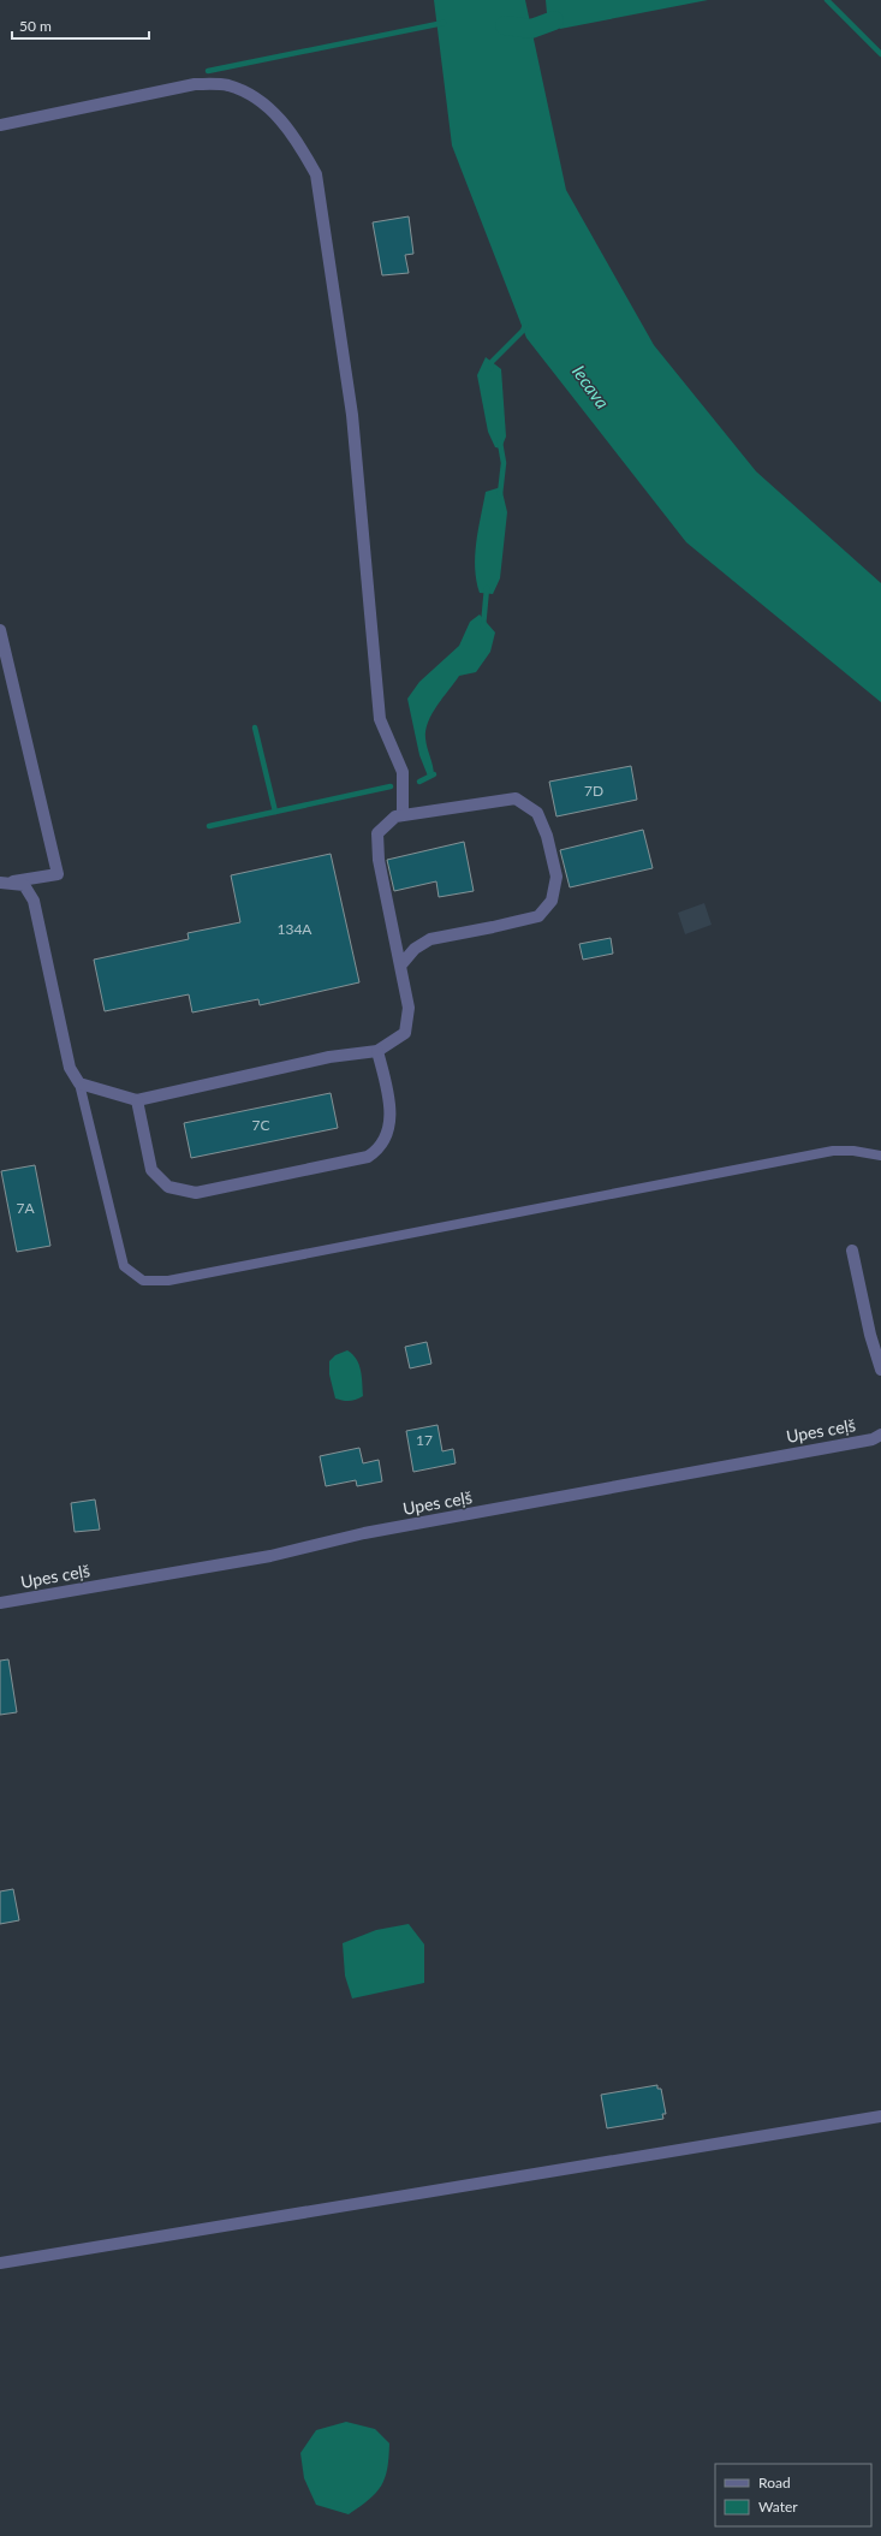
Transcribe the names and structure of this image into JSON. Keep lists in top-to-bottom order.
{
  "streets": {
    "street": ["Upes ceļš"]
  },
  "water": ["Iecava"],
  "house_numbers": [
    "7D",
    "134A",
    "7C",
    "7A",
    "17"
  ],
  "legend": ["Road", "Water"],
  "scale_bar": "50 m"
}
